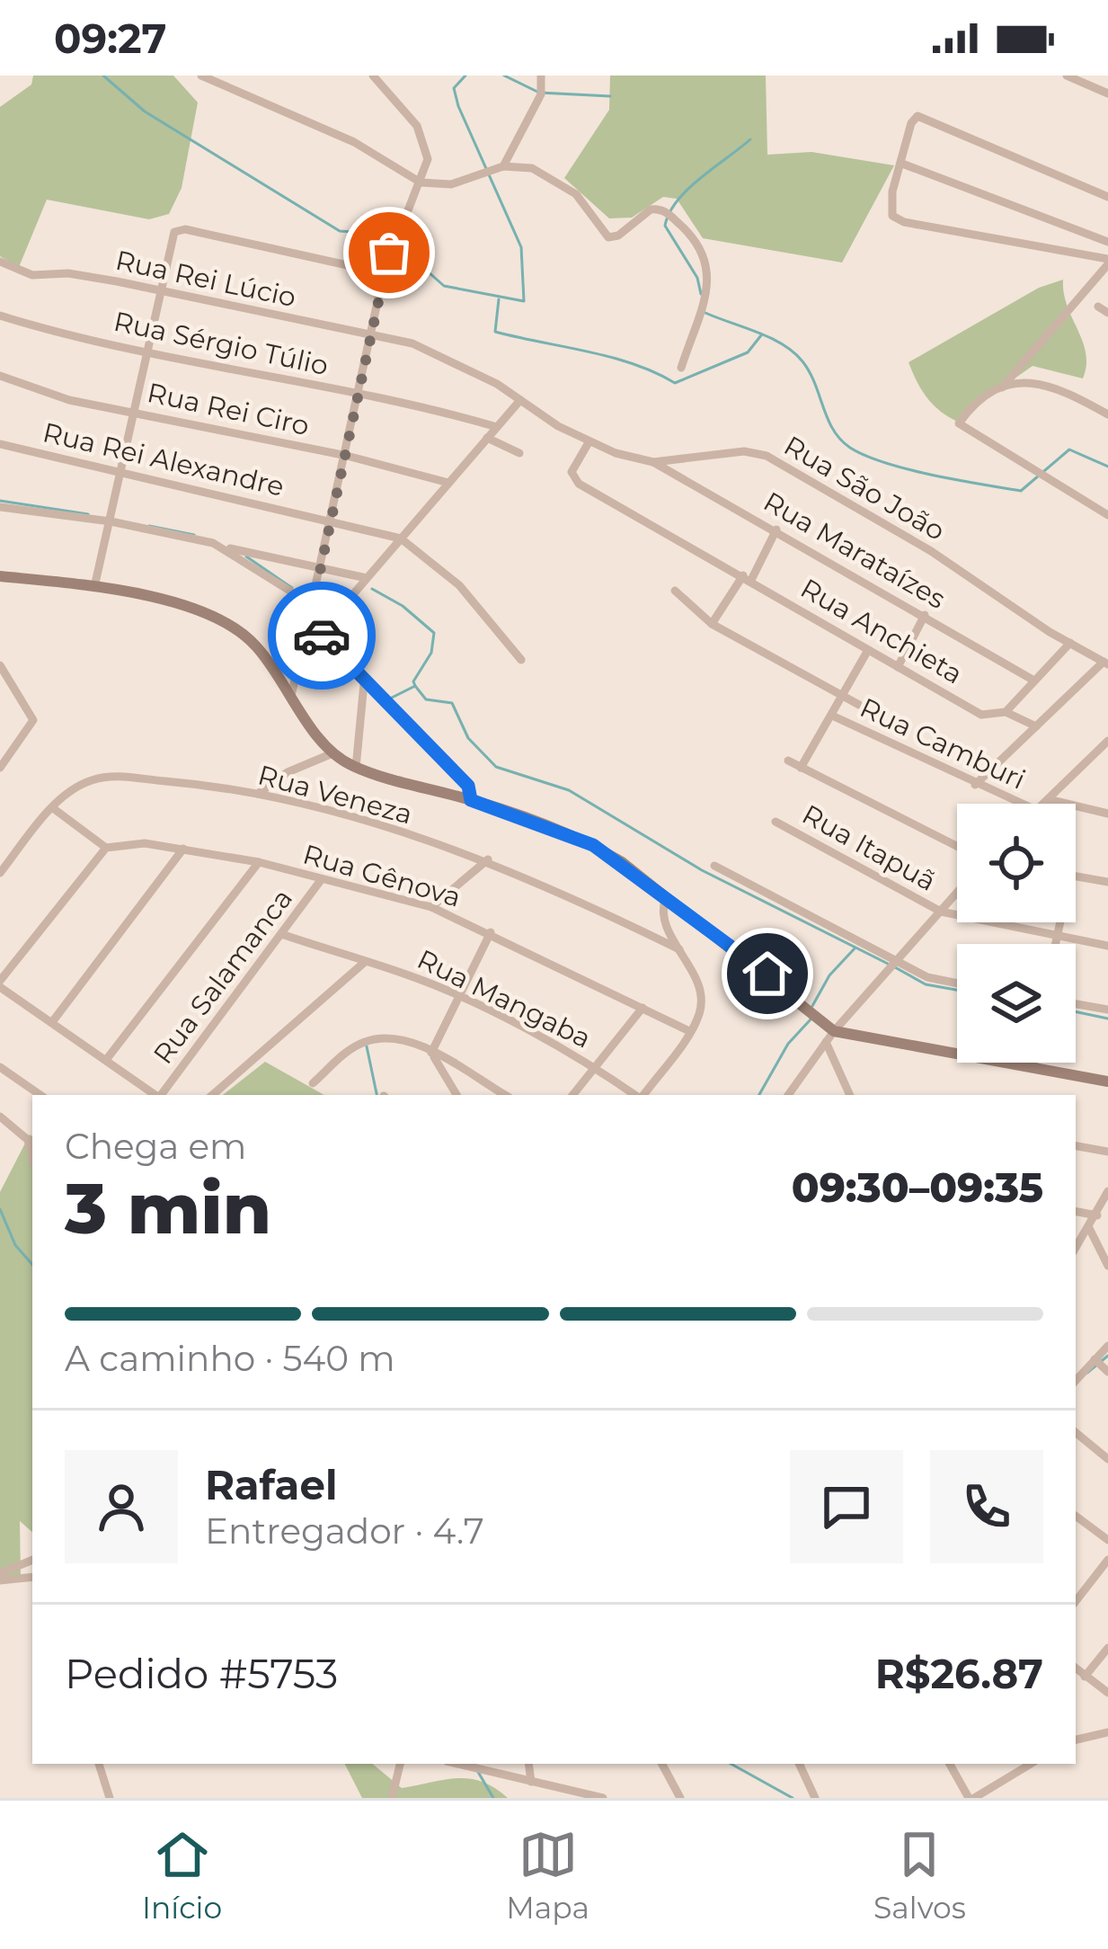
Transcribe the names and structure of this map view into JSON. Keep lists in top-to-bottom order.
{
  "streets": {
    "street": [
      "Rua Rei Lúcio",
      "Rua Sérgio Túlio",
      "Rua Rei Ciro",
      "Rua Rei Alexandre",
      "Rua São João",
      "Rua Marataízes",
      "Rua Anchieta",
      "Rua Camburi",
      "Rua Veneza",
      "Rua Itapuã",
      "Rua Gênova",
      "Rua Salamanca",
      "Rua Mangaba"
    ]
  },
  "crossings": [
    ["Rua Rei Lúcio", "Rua São João"],
    ["Rua São João", "Rua Marataízes"],
    ["Rua São João", "Rua Anchieta"],
    ["Rua Gênova", "Rua Salamanca"],
    ["Rua Salamanca", "Rua Mangaba"]
  ],
  "page": {
    "status": "09:27",
    "heading": ["3 min", "Chega em", "09:30–09:35"],
    "panel": [
      "Rafael",
      "Entregador · 4.7",
      "Pedido #5753",
      "R$26.87"
    ],
    "bar": "A caminho · 540 m",
    "tabs": ["Início", "Mapa", "Salvos"]
  }
}
